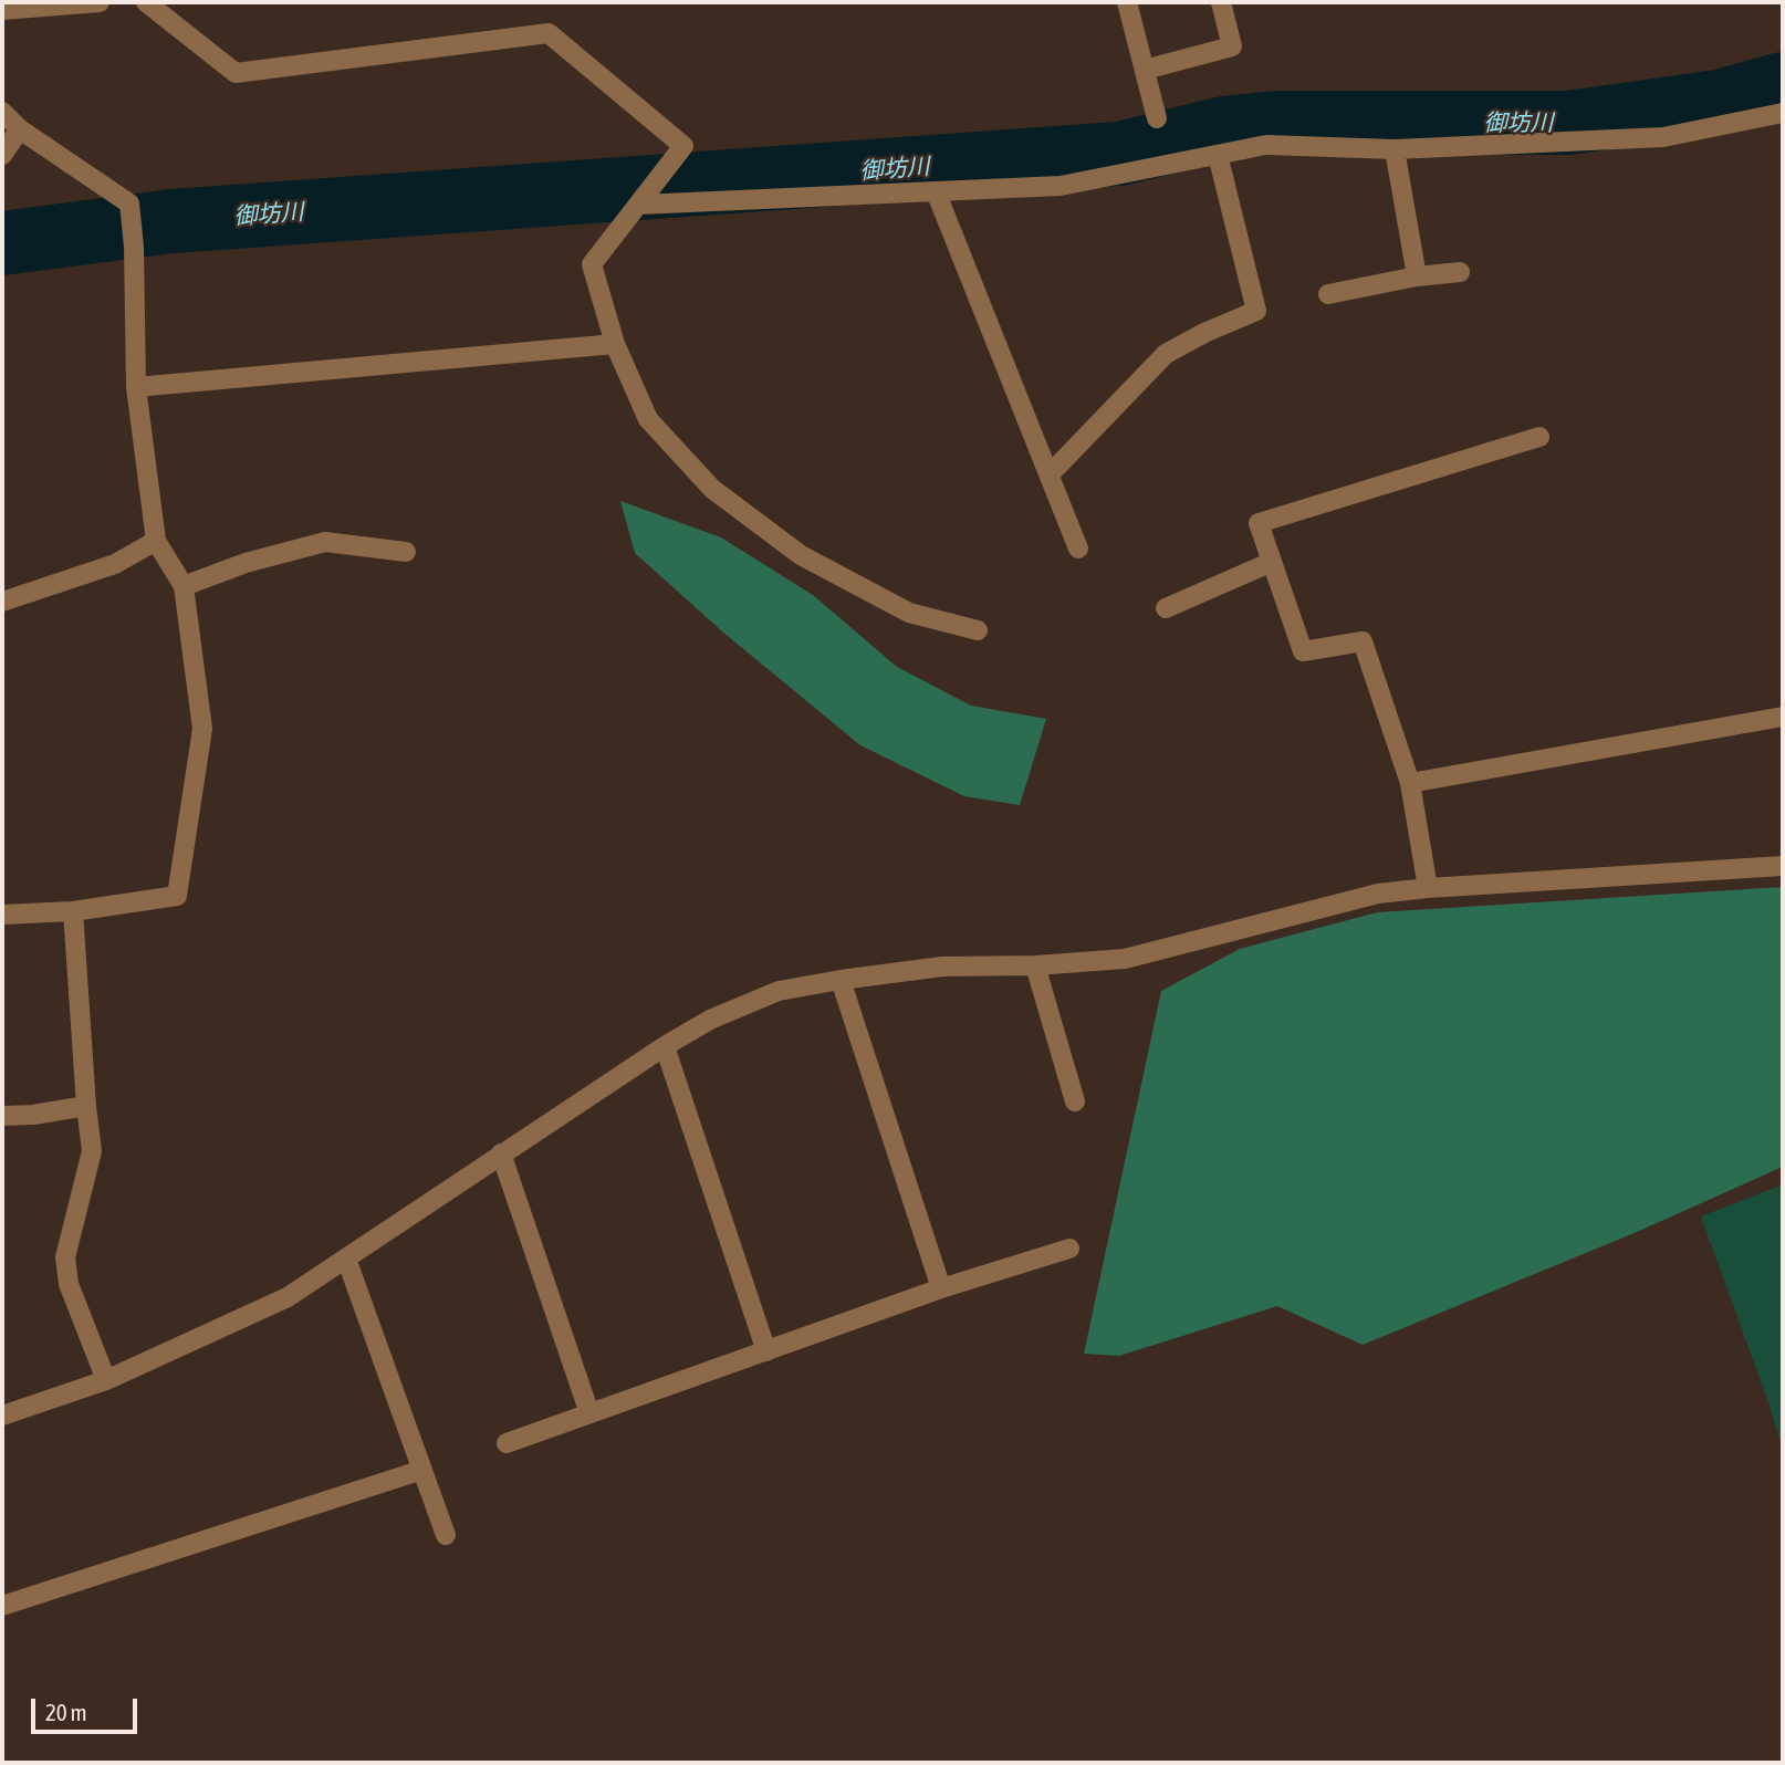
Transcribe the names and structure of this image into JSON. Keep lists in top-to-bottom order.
{
  "water": ["御坊川"],
  "scale_bar": "20 m"
}
